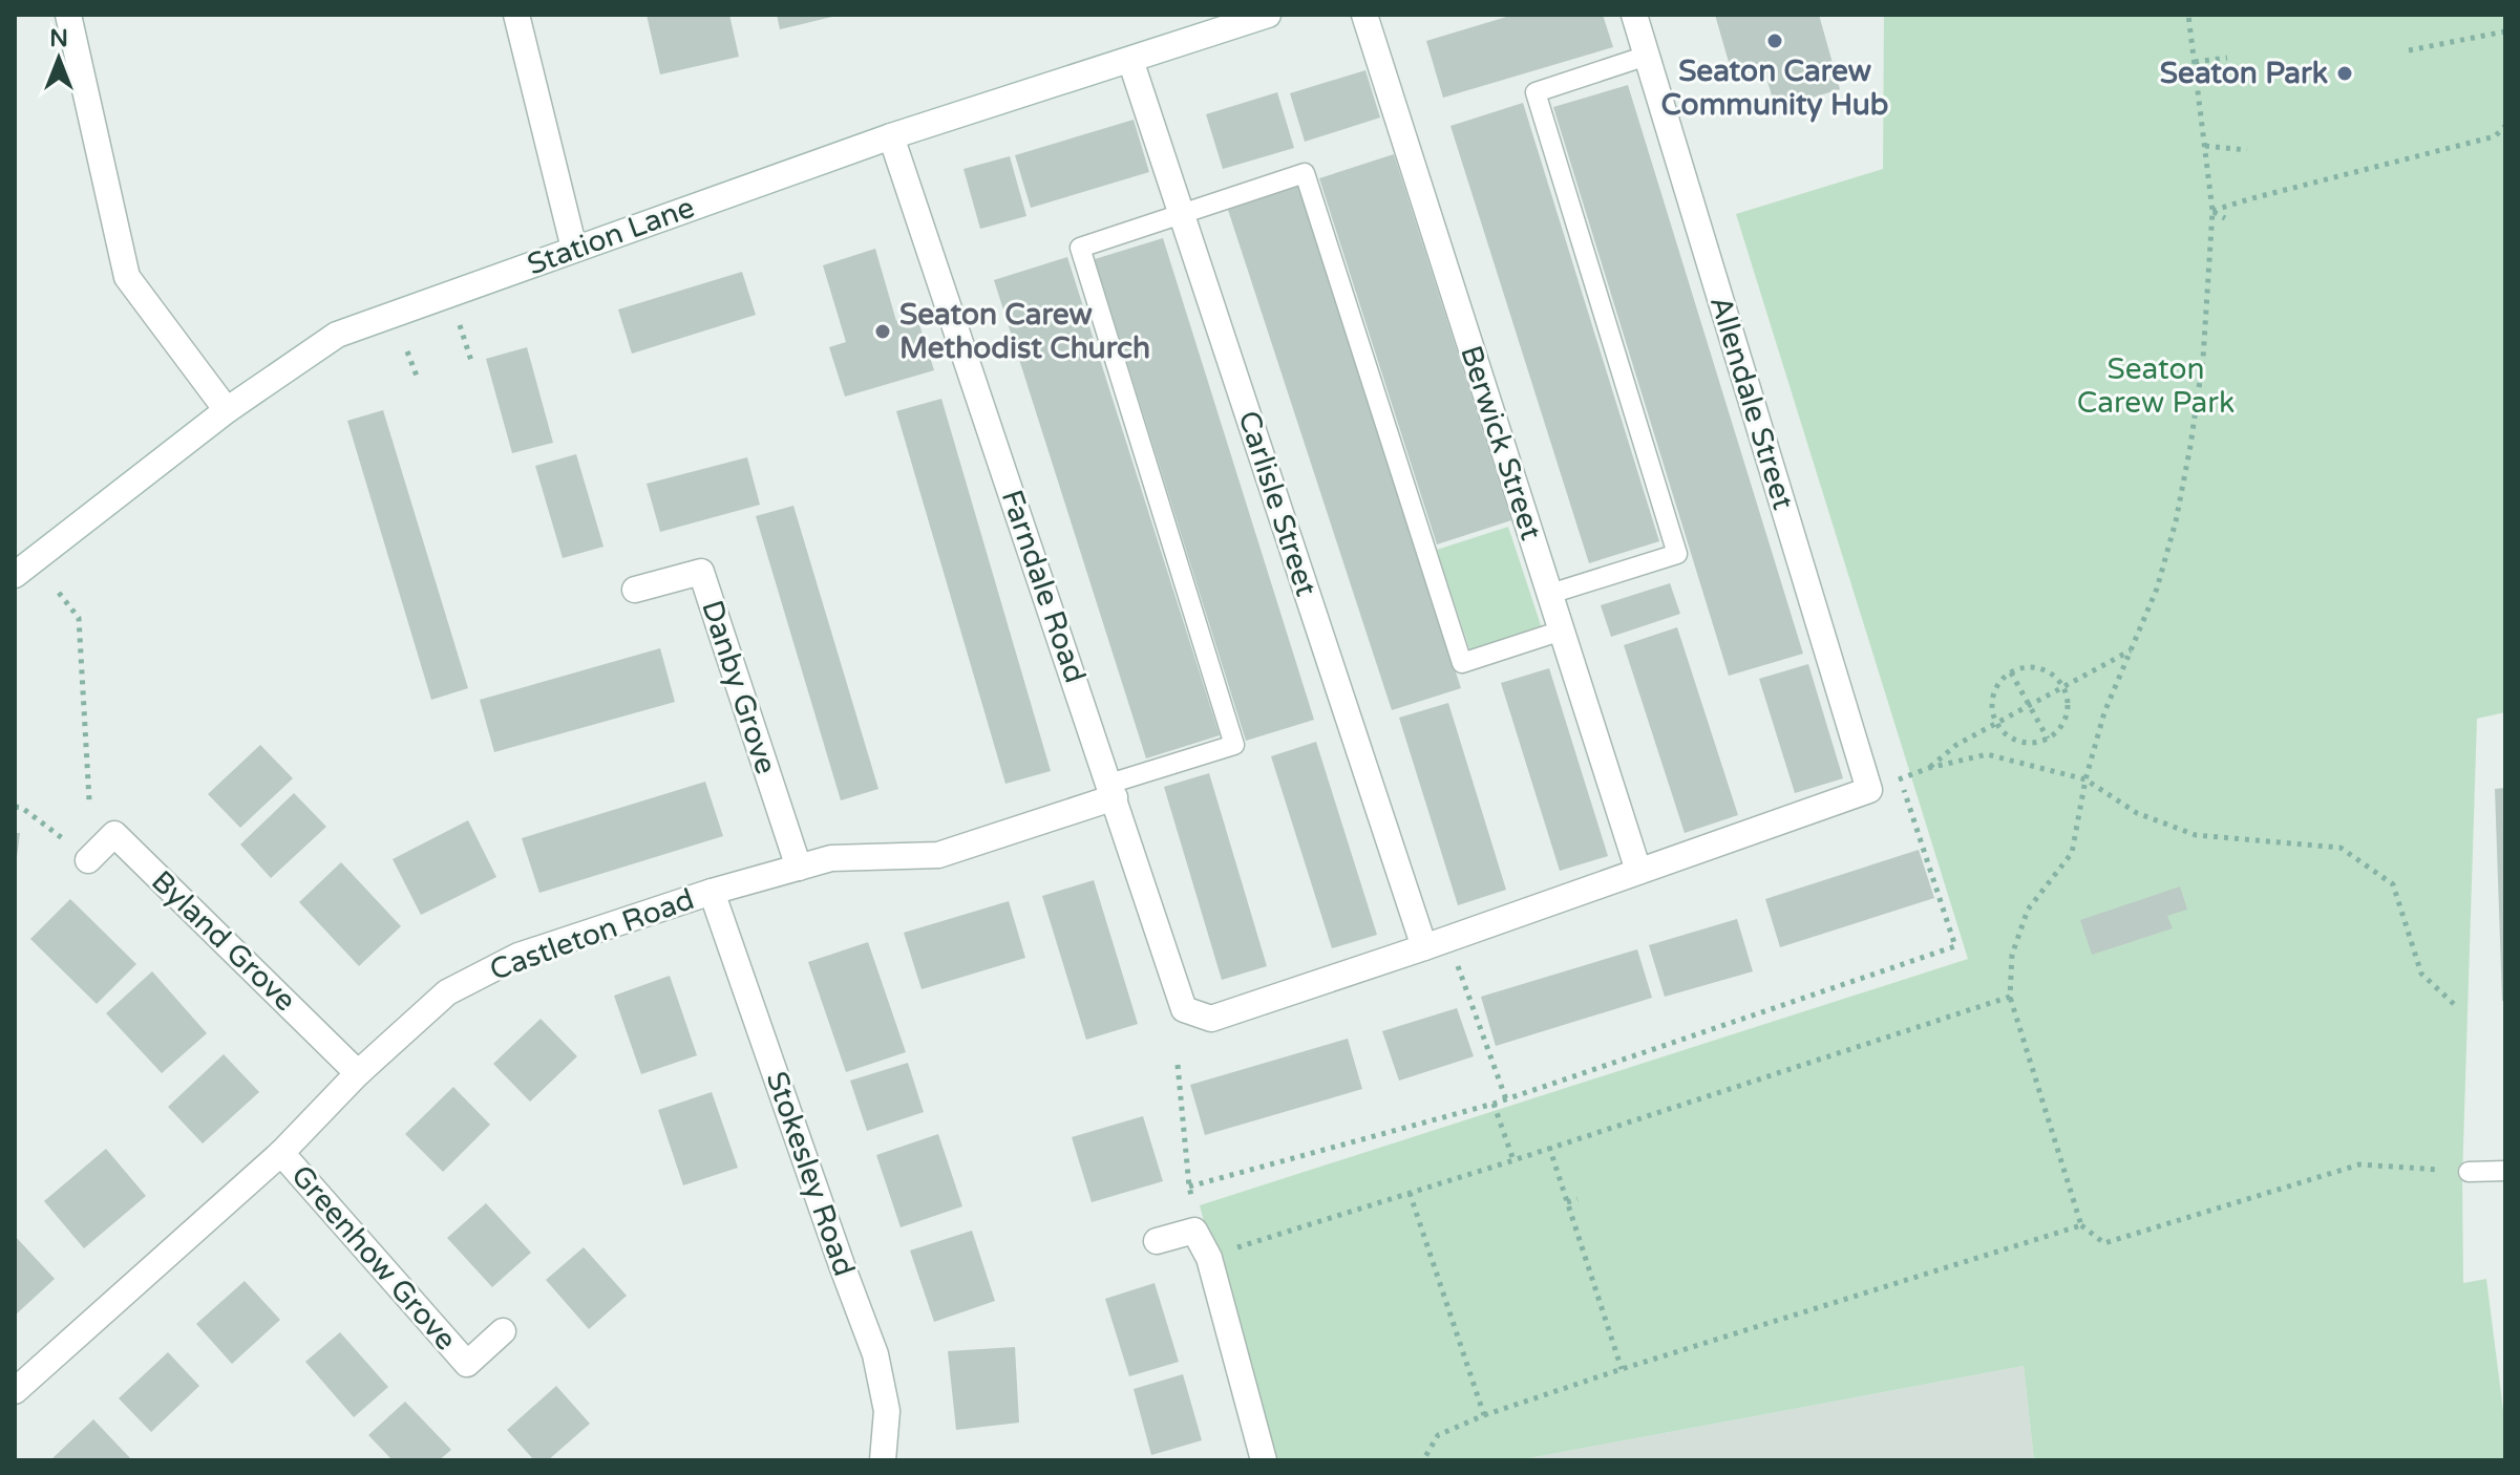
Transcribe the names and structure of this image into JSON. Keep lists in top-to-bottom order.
{
  "streets": {
    "street": [
      "Station Lane",
      "Allendale Street",
      "Berwick Street",
      "Carlisle Street",
      "Farndale Road",
      "Danby Grove",
      "Castleton Road",
      "Byland Grove",
      "Stokesley Road",
      "Greenhow Grove"
    ]
  },
  "crossings": [
    ["Station Lane", "Carlisle Street"],
    ["Station Lane", "Farndale Road"],
    ["Carlisle Street", "Farndale Road"],
    ["Farndale Road", "Castleton Road"],
    ["Danby Grove", "Castleton Road"],
    ["Castleton Road", "Byland Grove"],
    ["Castleton Road", "Stokesley Road"],
    ["Castleton Road", "Greenhow Grove"]
  ],
  "parks": ["Seaton Carew Park"],
  "places": ["Seaton Carew Community Hub", "Seaton Park", "Seaton Carew Methodist Church"],
  "north": "top"
}
